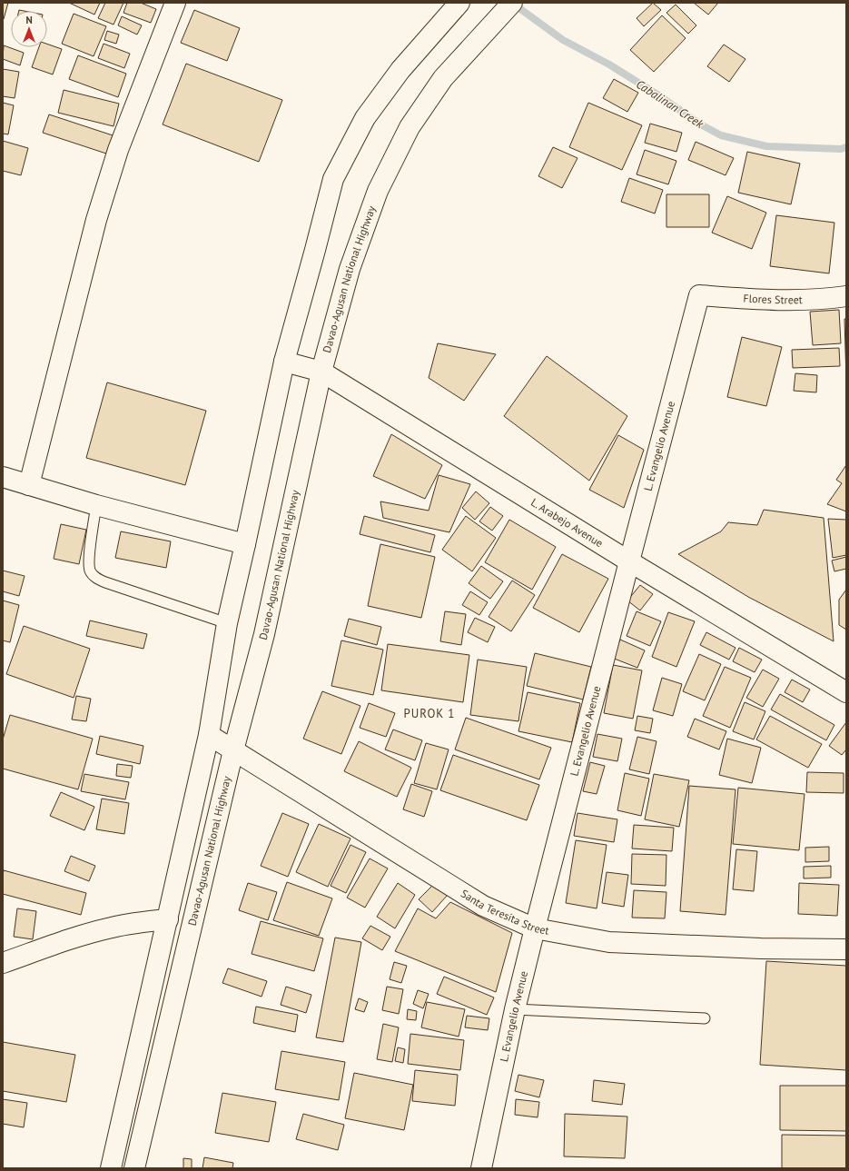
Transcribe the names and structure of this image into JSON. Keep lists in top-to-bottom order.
{
  "streets": {
    "main road": [
      "Davao-Agusan National Highway",
      "Flores Street",
      "L. Evangelio Avenue",
      "L. Arabejo Avenue",
      "Santa Teresita Street"
    ]
  },
  "crossings": [
    ["Davao-Agusan National Highway", "L. Arabejo Avenue"],
    ["Davao-Agusan National Highway", "Santa Teresita Street"],
    ["Flores Street", "L. Evangelio Avenue"],
    ["L. Evangelio Avenue", "L. Arabejo Avenue"],
    ["L. Evangelio Avenue", "Santa Teresita Street"]
  ],
  "districts": ["PUROK 1"],
  "water": ["Cabalinan Creek"],
  "north": "top"
}
